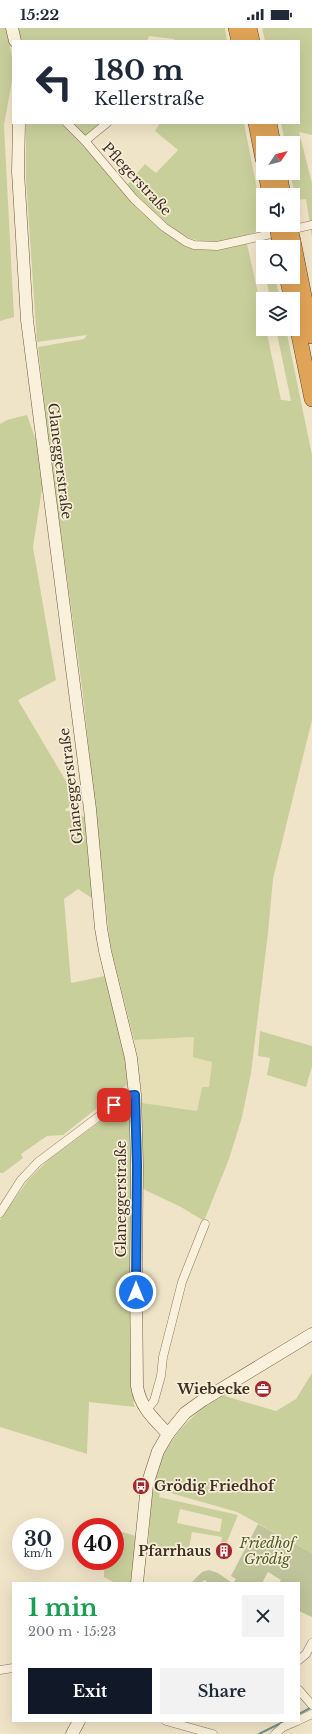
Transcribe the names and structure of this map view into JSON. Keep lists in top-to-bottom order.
{
  "streets": {
    "street": ["Pflegerstraße", "Glaneggerstraße"]
  },
  "parks": ["Friedhof Grödig"],
  "places": {
    "office": ["Wiebecke"],
    "bus stop": ["Grödig Friedhof"],
    "building": ["Pfarrhaus"]
  },
  "north": "top right",
  "page": {
    "status": "15:22",
    "turn": ["180 m", "Kellerstraße"],
    "speed": "30 km/h",
    "limit": "40",
    "heading": ["1 min", "200 m · 15:23"],
    "buttons": ["Exit", "Share"]
  }
}
